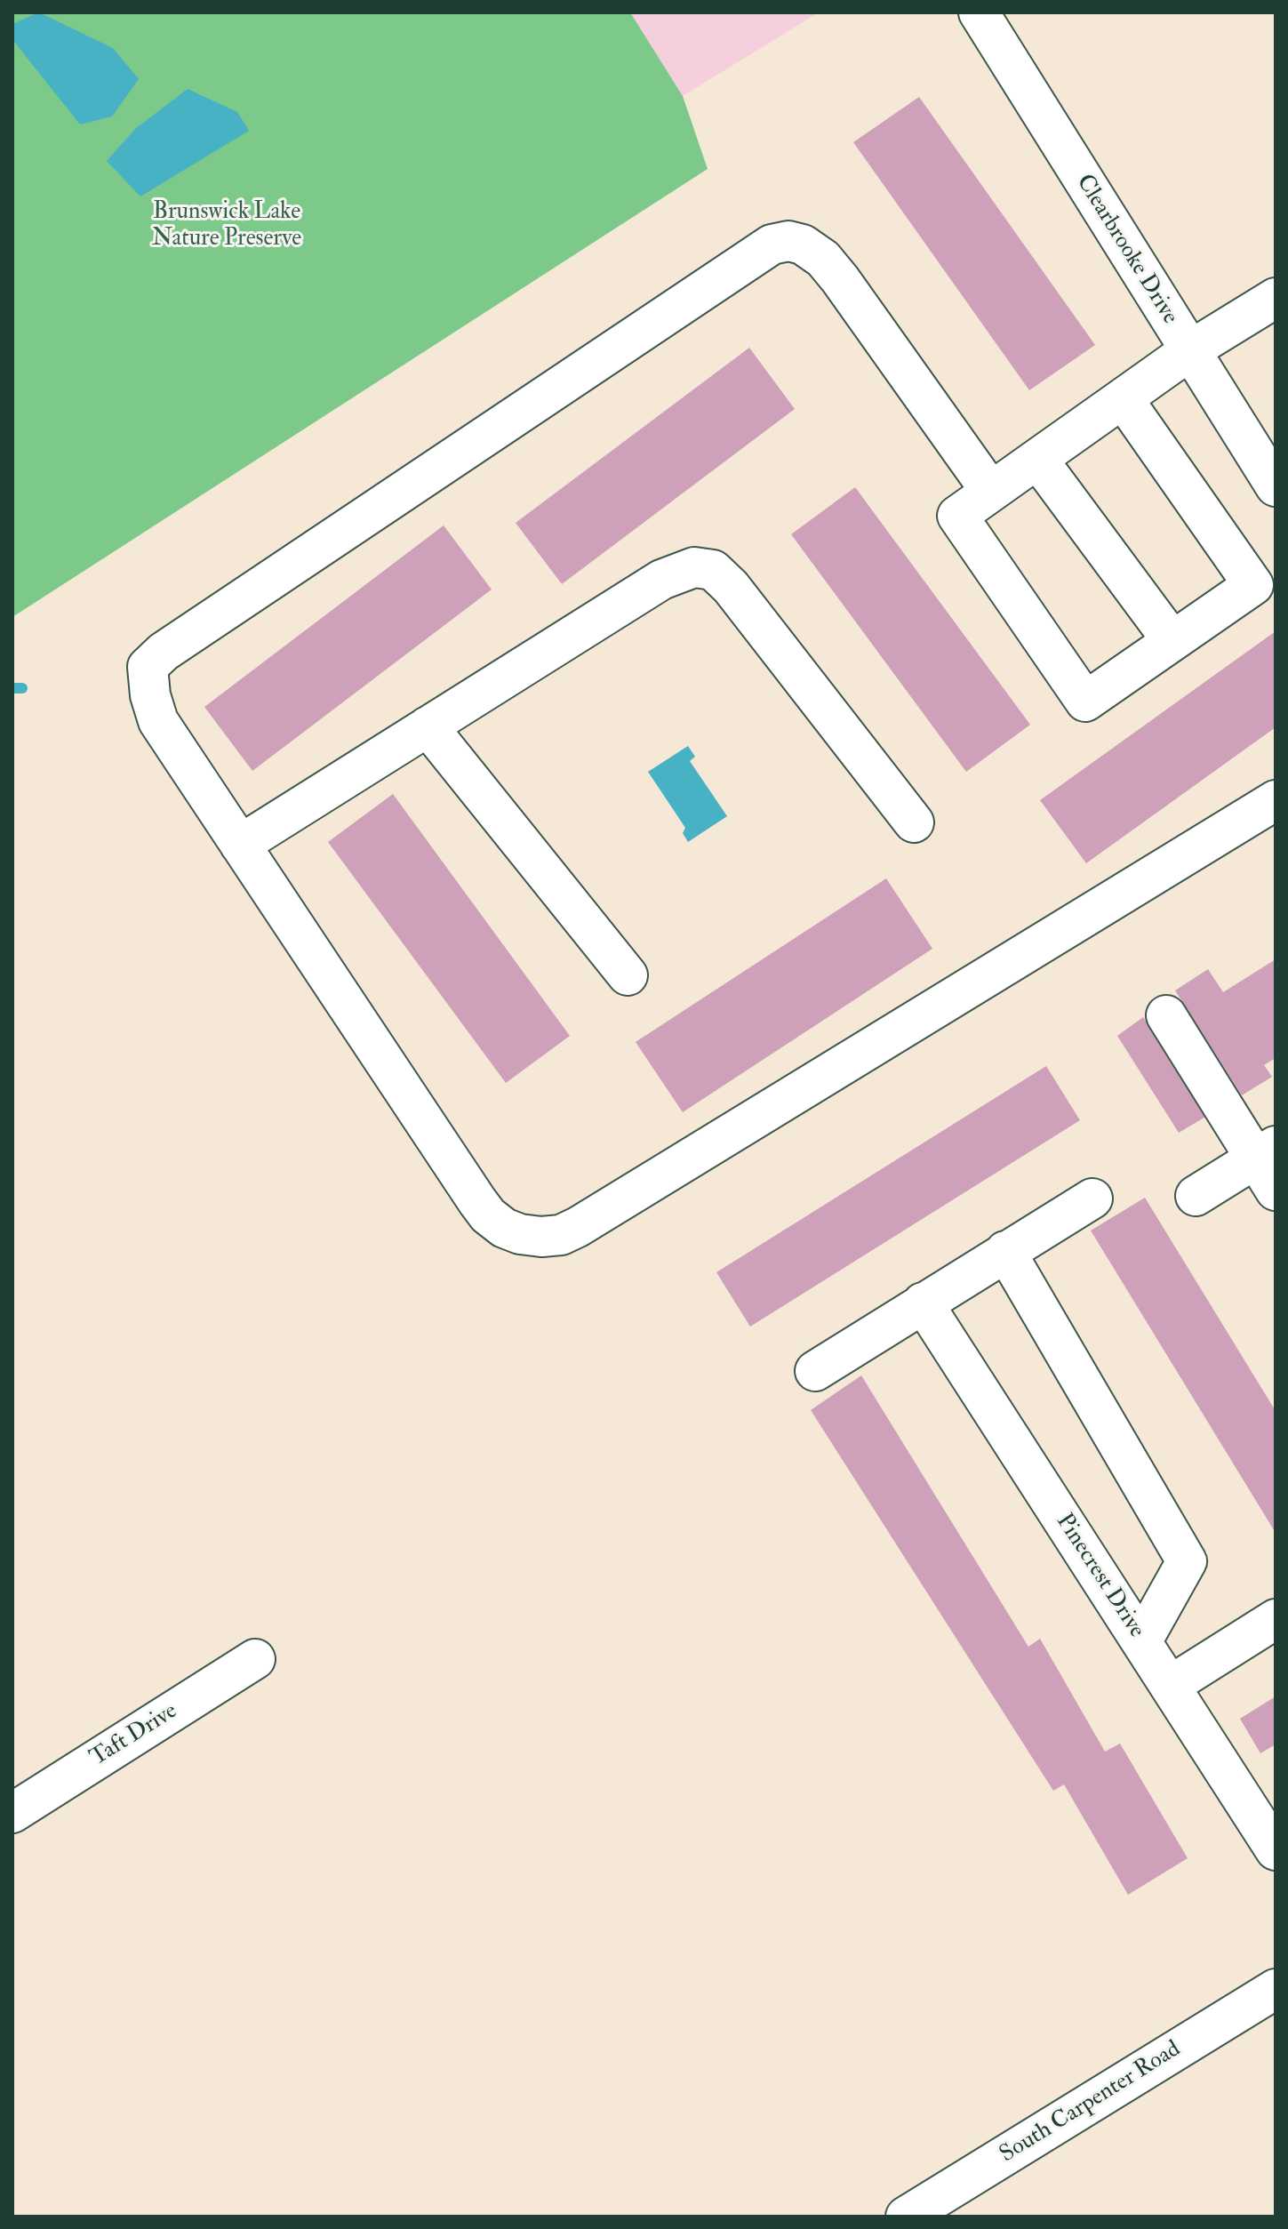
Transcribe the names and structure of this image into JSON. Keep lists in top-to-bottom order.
{
  "streets": {
    "street": [
      "Clearbrooke Drive",
      "Pinecrest Drive",
      "Taft Drive",
      "South Carpenter Road"
    ]
  },
  "parks": ["Brunswick Lake Nature Preserve"]
}
